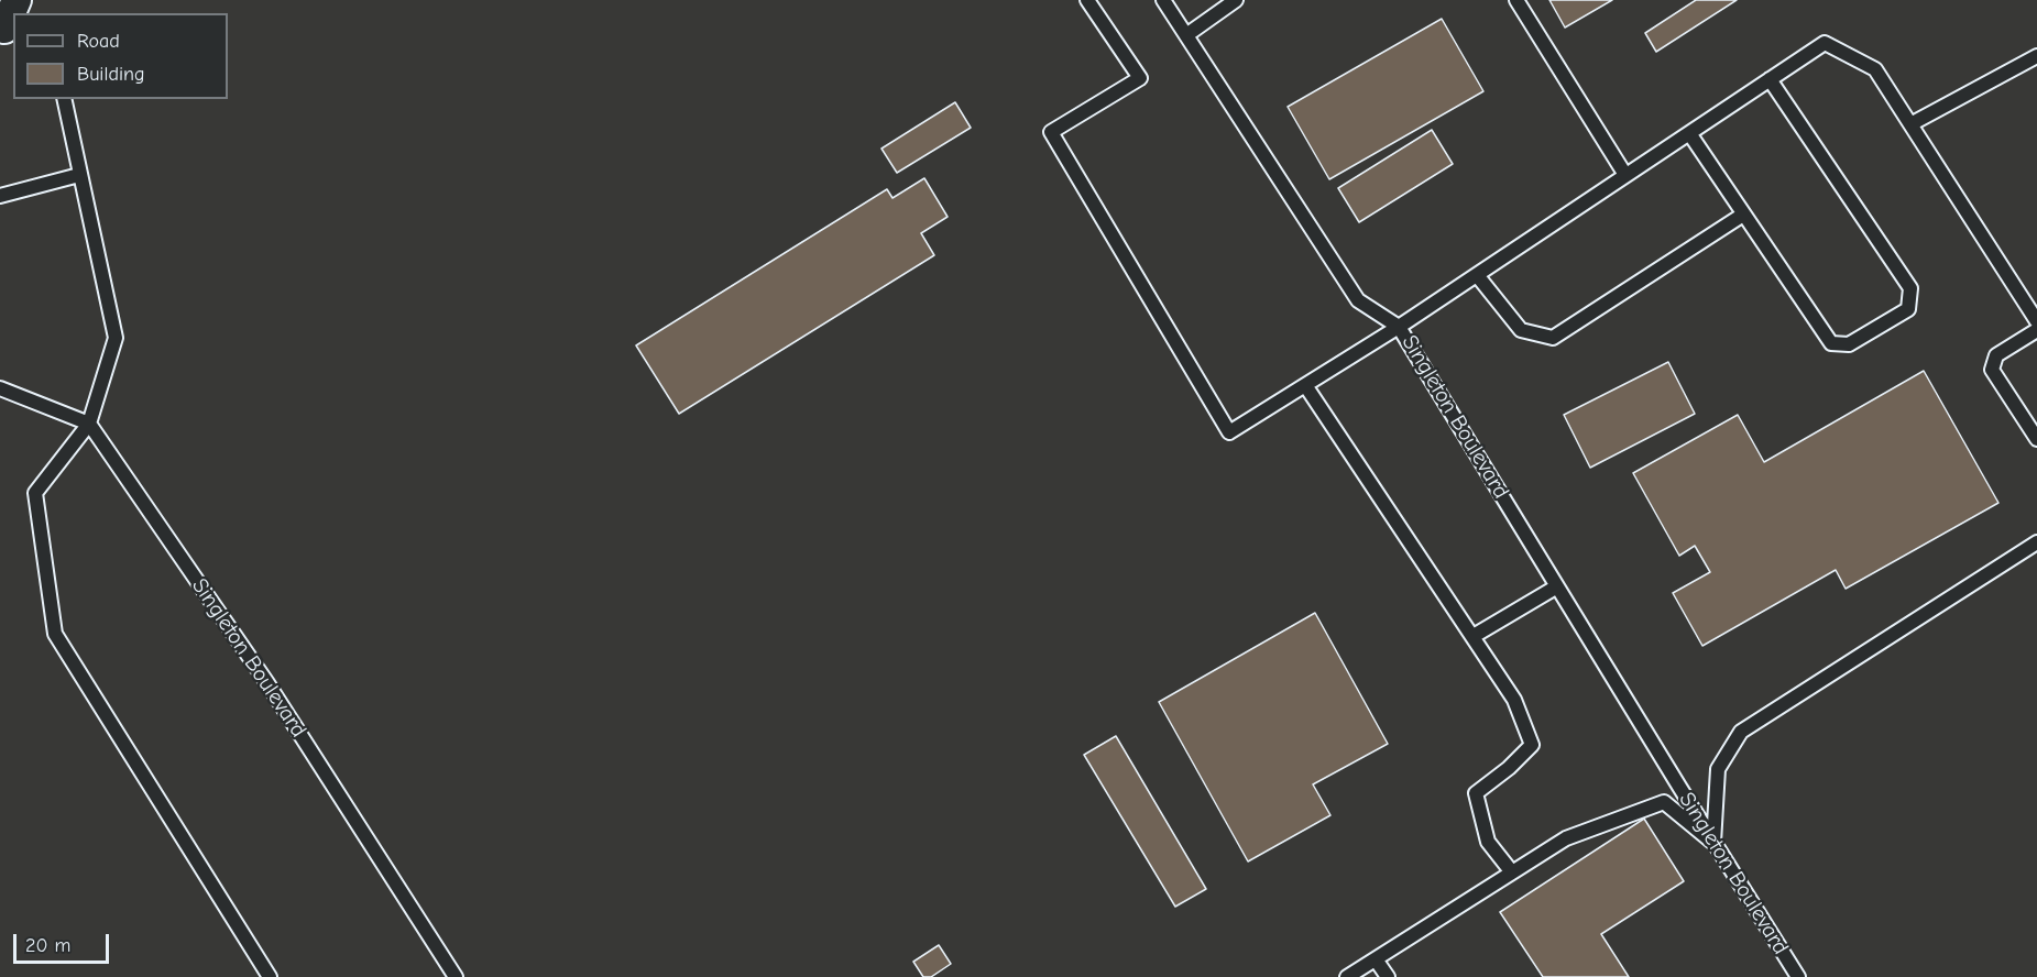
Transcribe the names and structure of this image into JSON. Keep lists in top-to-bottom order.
{
  "streets": {
    "lane": ["Singleton Boulevard"]
  },
  "legend": ["Road", "Building"],
  "scale_bar": "20 m"
}
